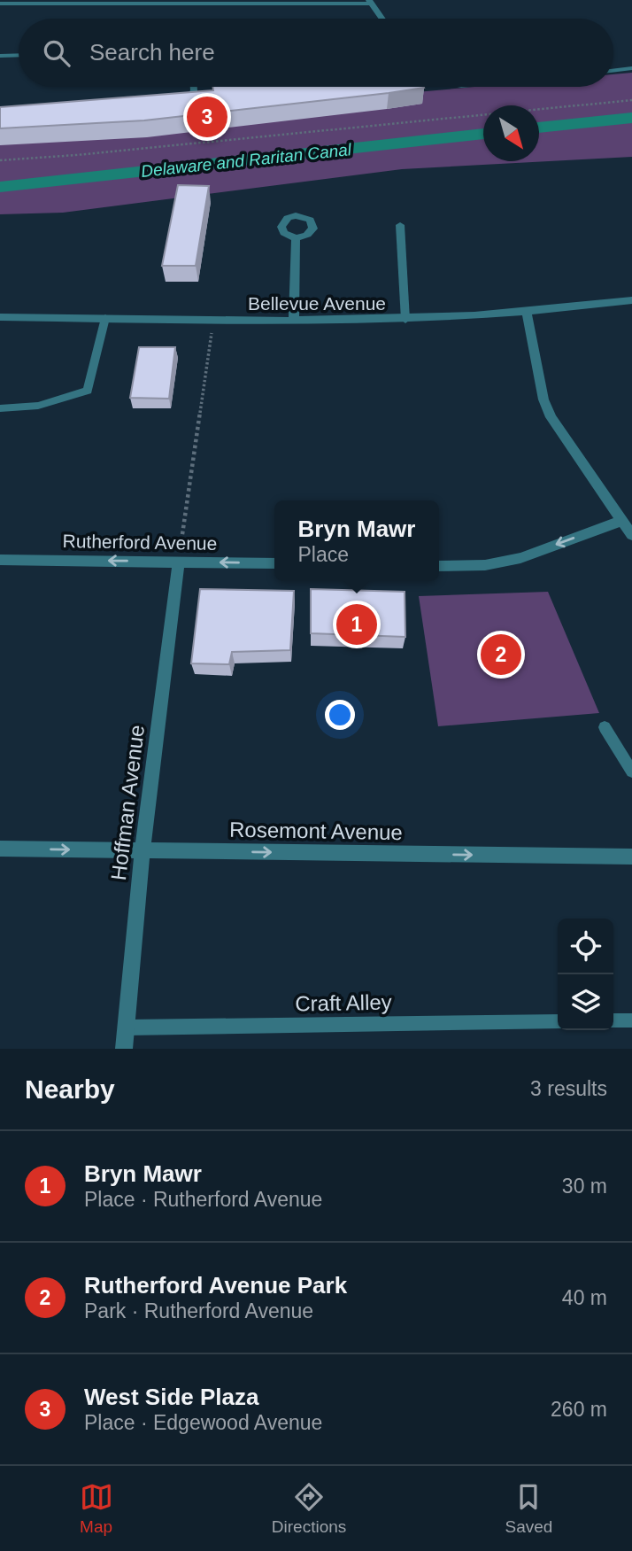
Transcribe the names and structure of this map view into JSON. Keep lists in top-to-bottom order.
{
  "streets": {
    "street": [
      "Bellevue Avenue",
      "Rutherford Avenue",
      "Hoffman Avenue",
      "Rosemont Avenue"
    ],
    "lane": ["Craft Alley"]
  },
  "crossings": [
    ["Rutherford Avenue", "Hoffman Avenue"],
    ["Hoffman Avenue", "Rosemont Avenue"],
    ["Hoffman Avenue", "Craft Alley"]
  ],
  "one_way": ["Rutherford Avenue", "Rosemont Avenue"],
  "water": ["Delaware and Raritan Canal"],
  "north": "bottom right",
  "page": {
    "search": "Search here",
    "pins": ["3", "1", "2"],
    "popup": ["Bryn Mawr", "Place"],
    "heading": ["Nearby", "3 results"],
    "list": [
      {
        "mark": "1",
        "name": "Bryn Mawr",
        "note": "Place · Rutherford Avenue",
        "value": "30 m"
      },
      {
        "mark": "2",
        "name": "Rutherford Avenue Park",
        "note": "Park · Rutherford Avenue",
        "value": "40 m"
      },
      {
        "mark": "3",
        "name": "West Side Plaza",
        "note": "Place · Edgewood Avenue",
        "value": "260 m"
      }
    ],
    "nav": ["Map", "Directions", "Saved"]
  }
}
